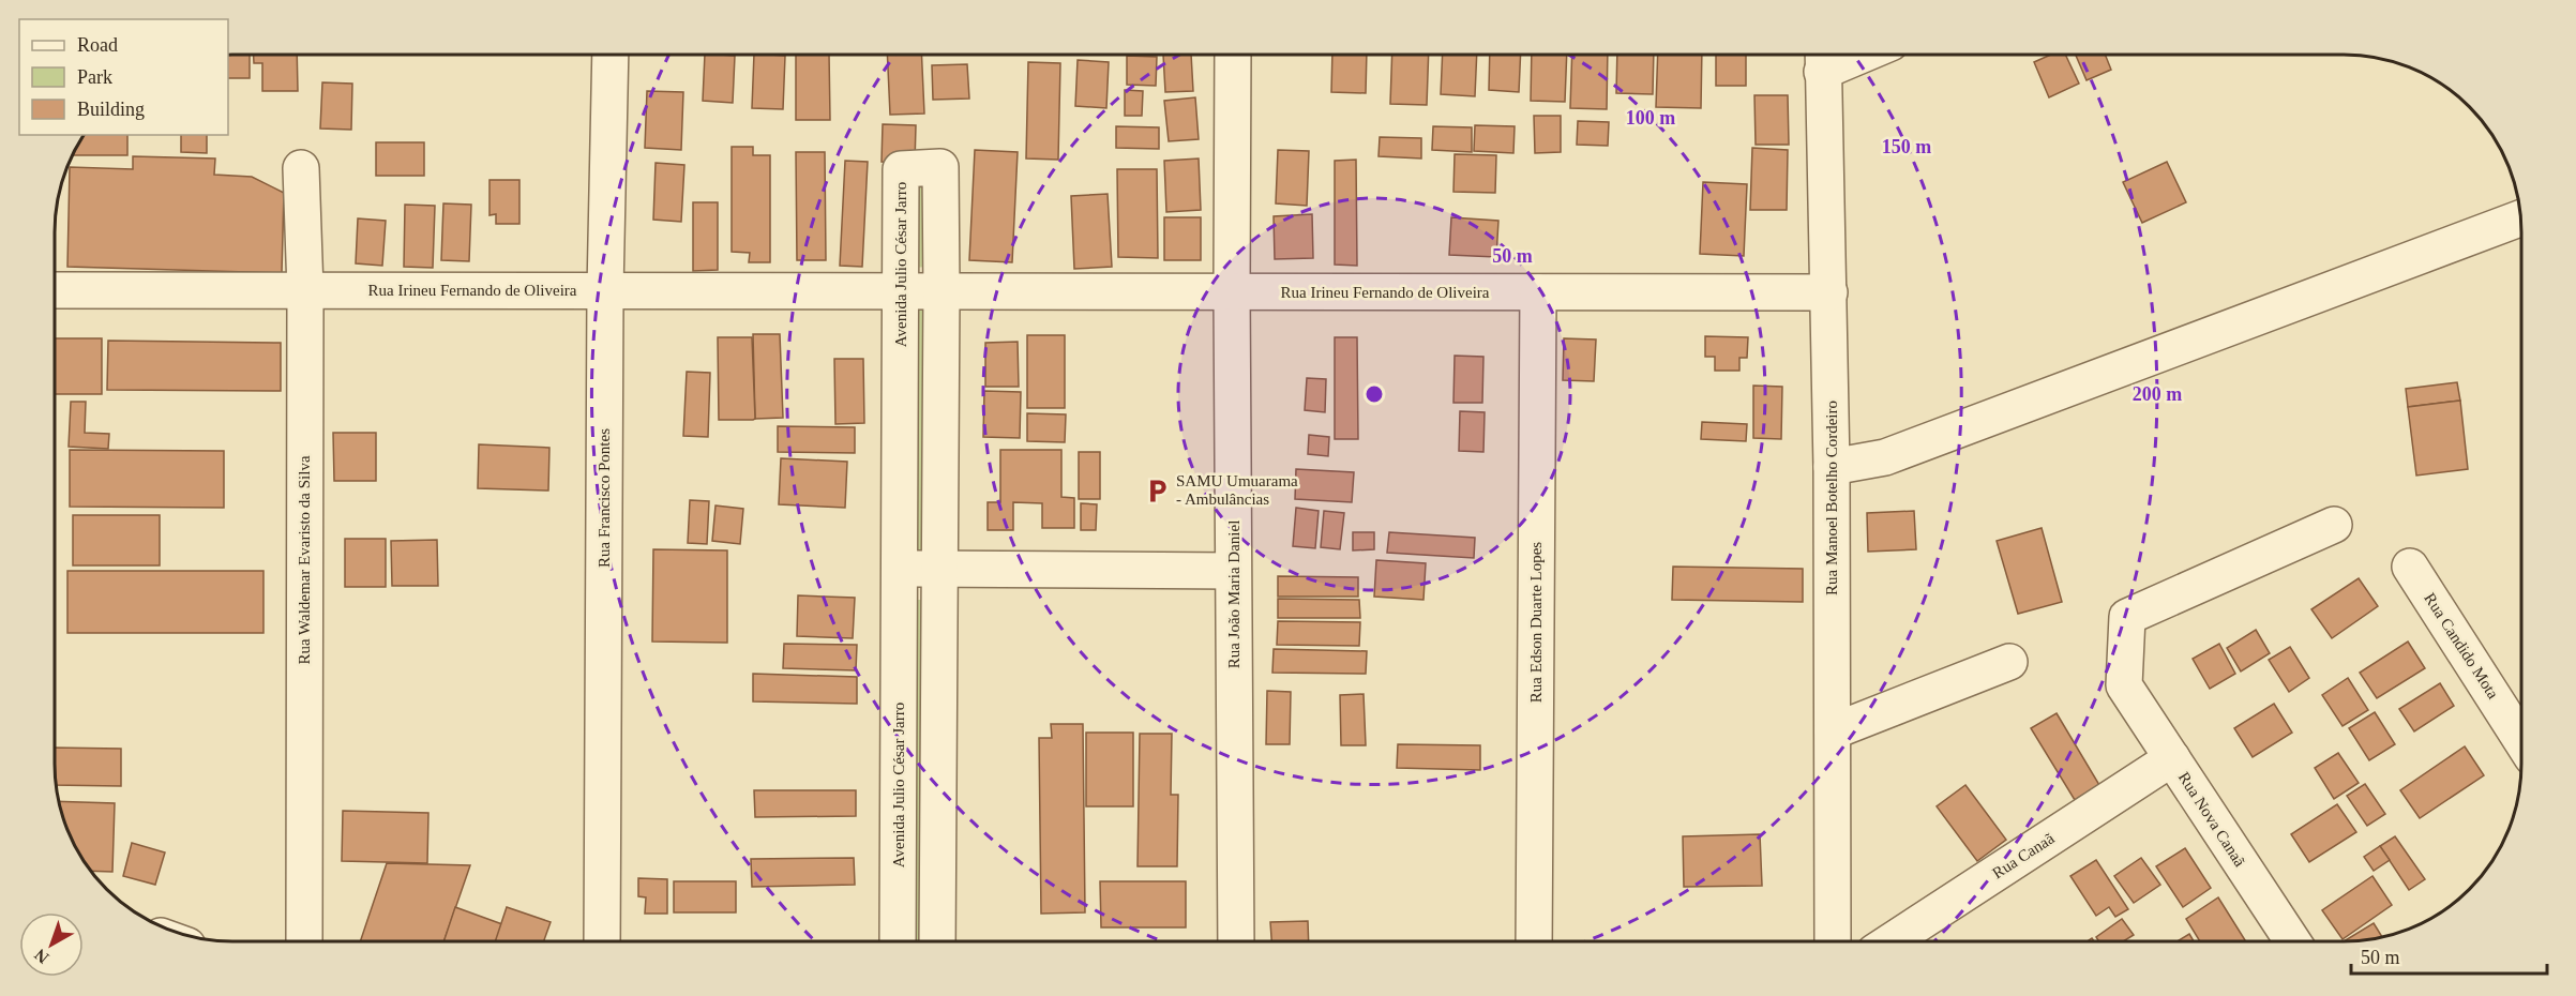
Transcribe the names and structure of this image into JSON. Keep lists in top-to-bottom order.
{
  "streets": {
    "street": [
      "Avenida Julio César Jarro",
      "Rua Irineu Fernando de Oliveira",
      "Rua Francisco Pontes",
      "Rua Manoel Botelho Cordeiro",
      "Rua Waldemar Evaristo da Silva",
      "Rua João Maria Daniel",
      "Rua Edson Duarte Lopes",
      "Rua Candido Mota",
      "Rua Nova Canaã",
      "Rua Canaã"
    ]
  },
  "crossings": [
    ["Avenida Julio César Jarro", "Rua Irineu Fernando de Oliveira"],
    ["Rua Irineu Fernando de Oliveira", "Rua Francisco Pontes"],
    ["Rua Irineu Fernando de Oliveira", "Rua Manoel Botelho Cordeiro"],
    ["Rua Irineu Fernando de Oliveira", "Rua Waldemar Evaristo da Silva"],
    ["Rua Irineu Fernando de Oliveira", "Rua João Maria Daniel"],
    ["Rua Irineu Fernando de Oliveira", "Rua Edson Duarte Lopes"],
    ["Rua Nova Canaã", "Rua Canaã"]
  ],
  "places": {
    "parking": ["SAMU Umuarama - Ambulâncias"]
  },
  "legend": ["Road", "Park", "Building"],
  "scale_bar": "50 m",
  "north": "bottom left",
  "rings": [
    "100 m",
    "150 m",
    "50 m",
    "200 m"
  ]
}
